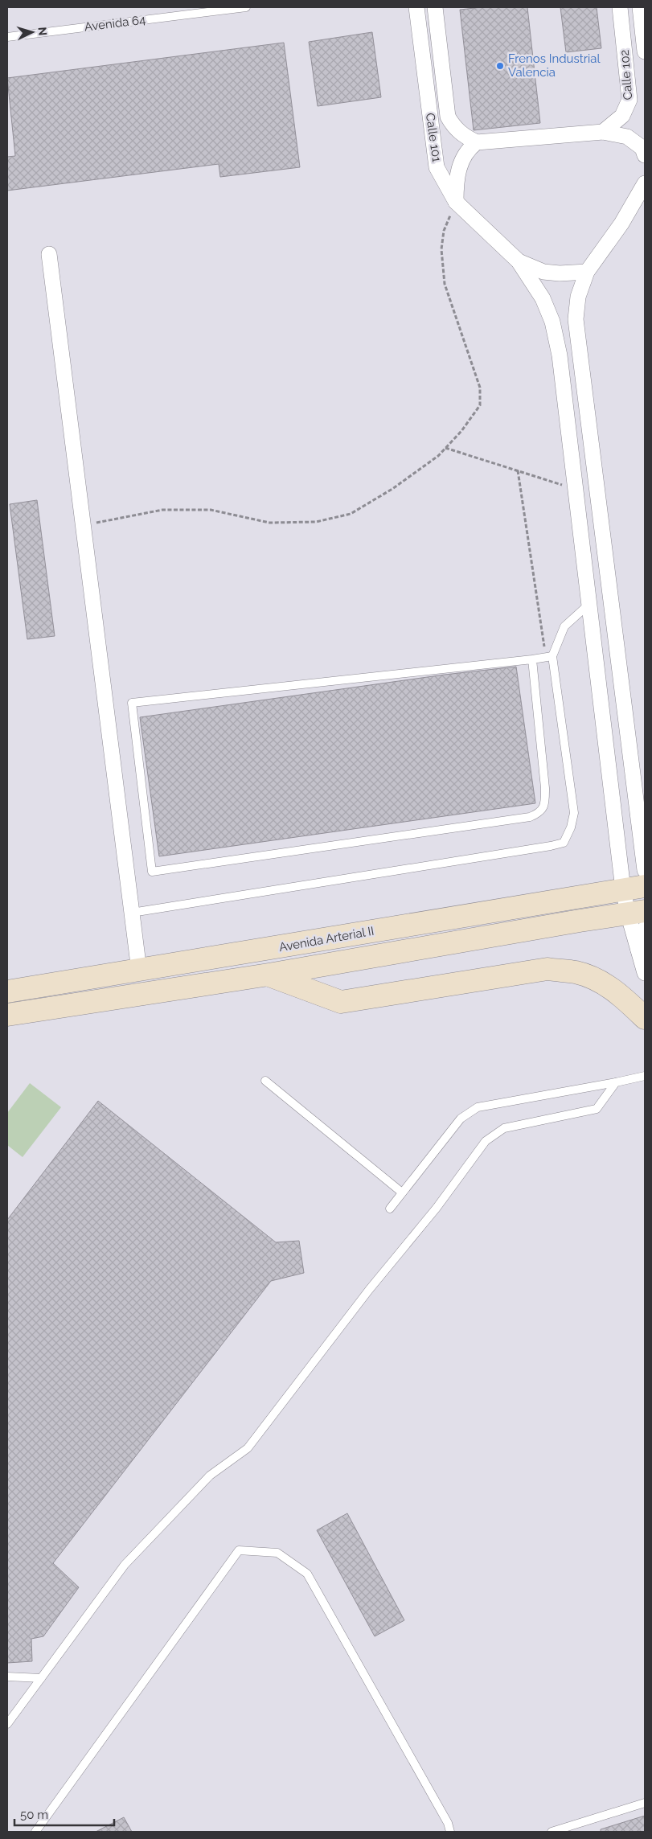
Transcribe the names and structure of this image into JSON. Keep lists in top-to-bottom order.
{
  "streets": {
    "street": ["Calle 102", "Calle 101", "Avenida Arterial II"],
    "lane": ["Avenida 64"]
  },
  "places": ["Frenos Industrial Valencia"],
  "scale_bar": "50 m",
  "north": "right"
}
